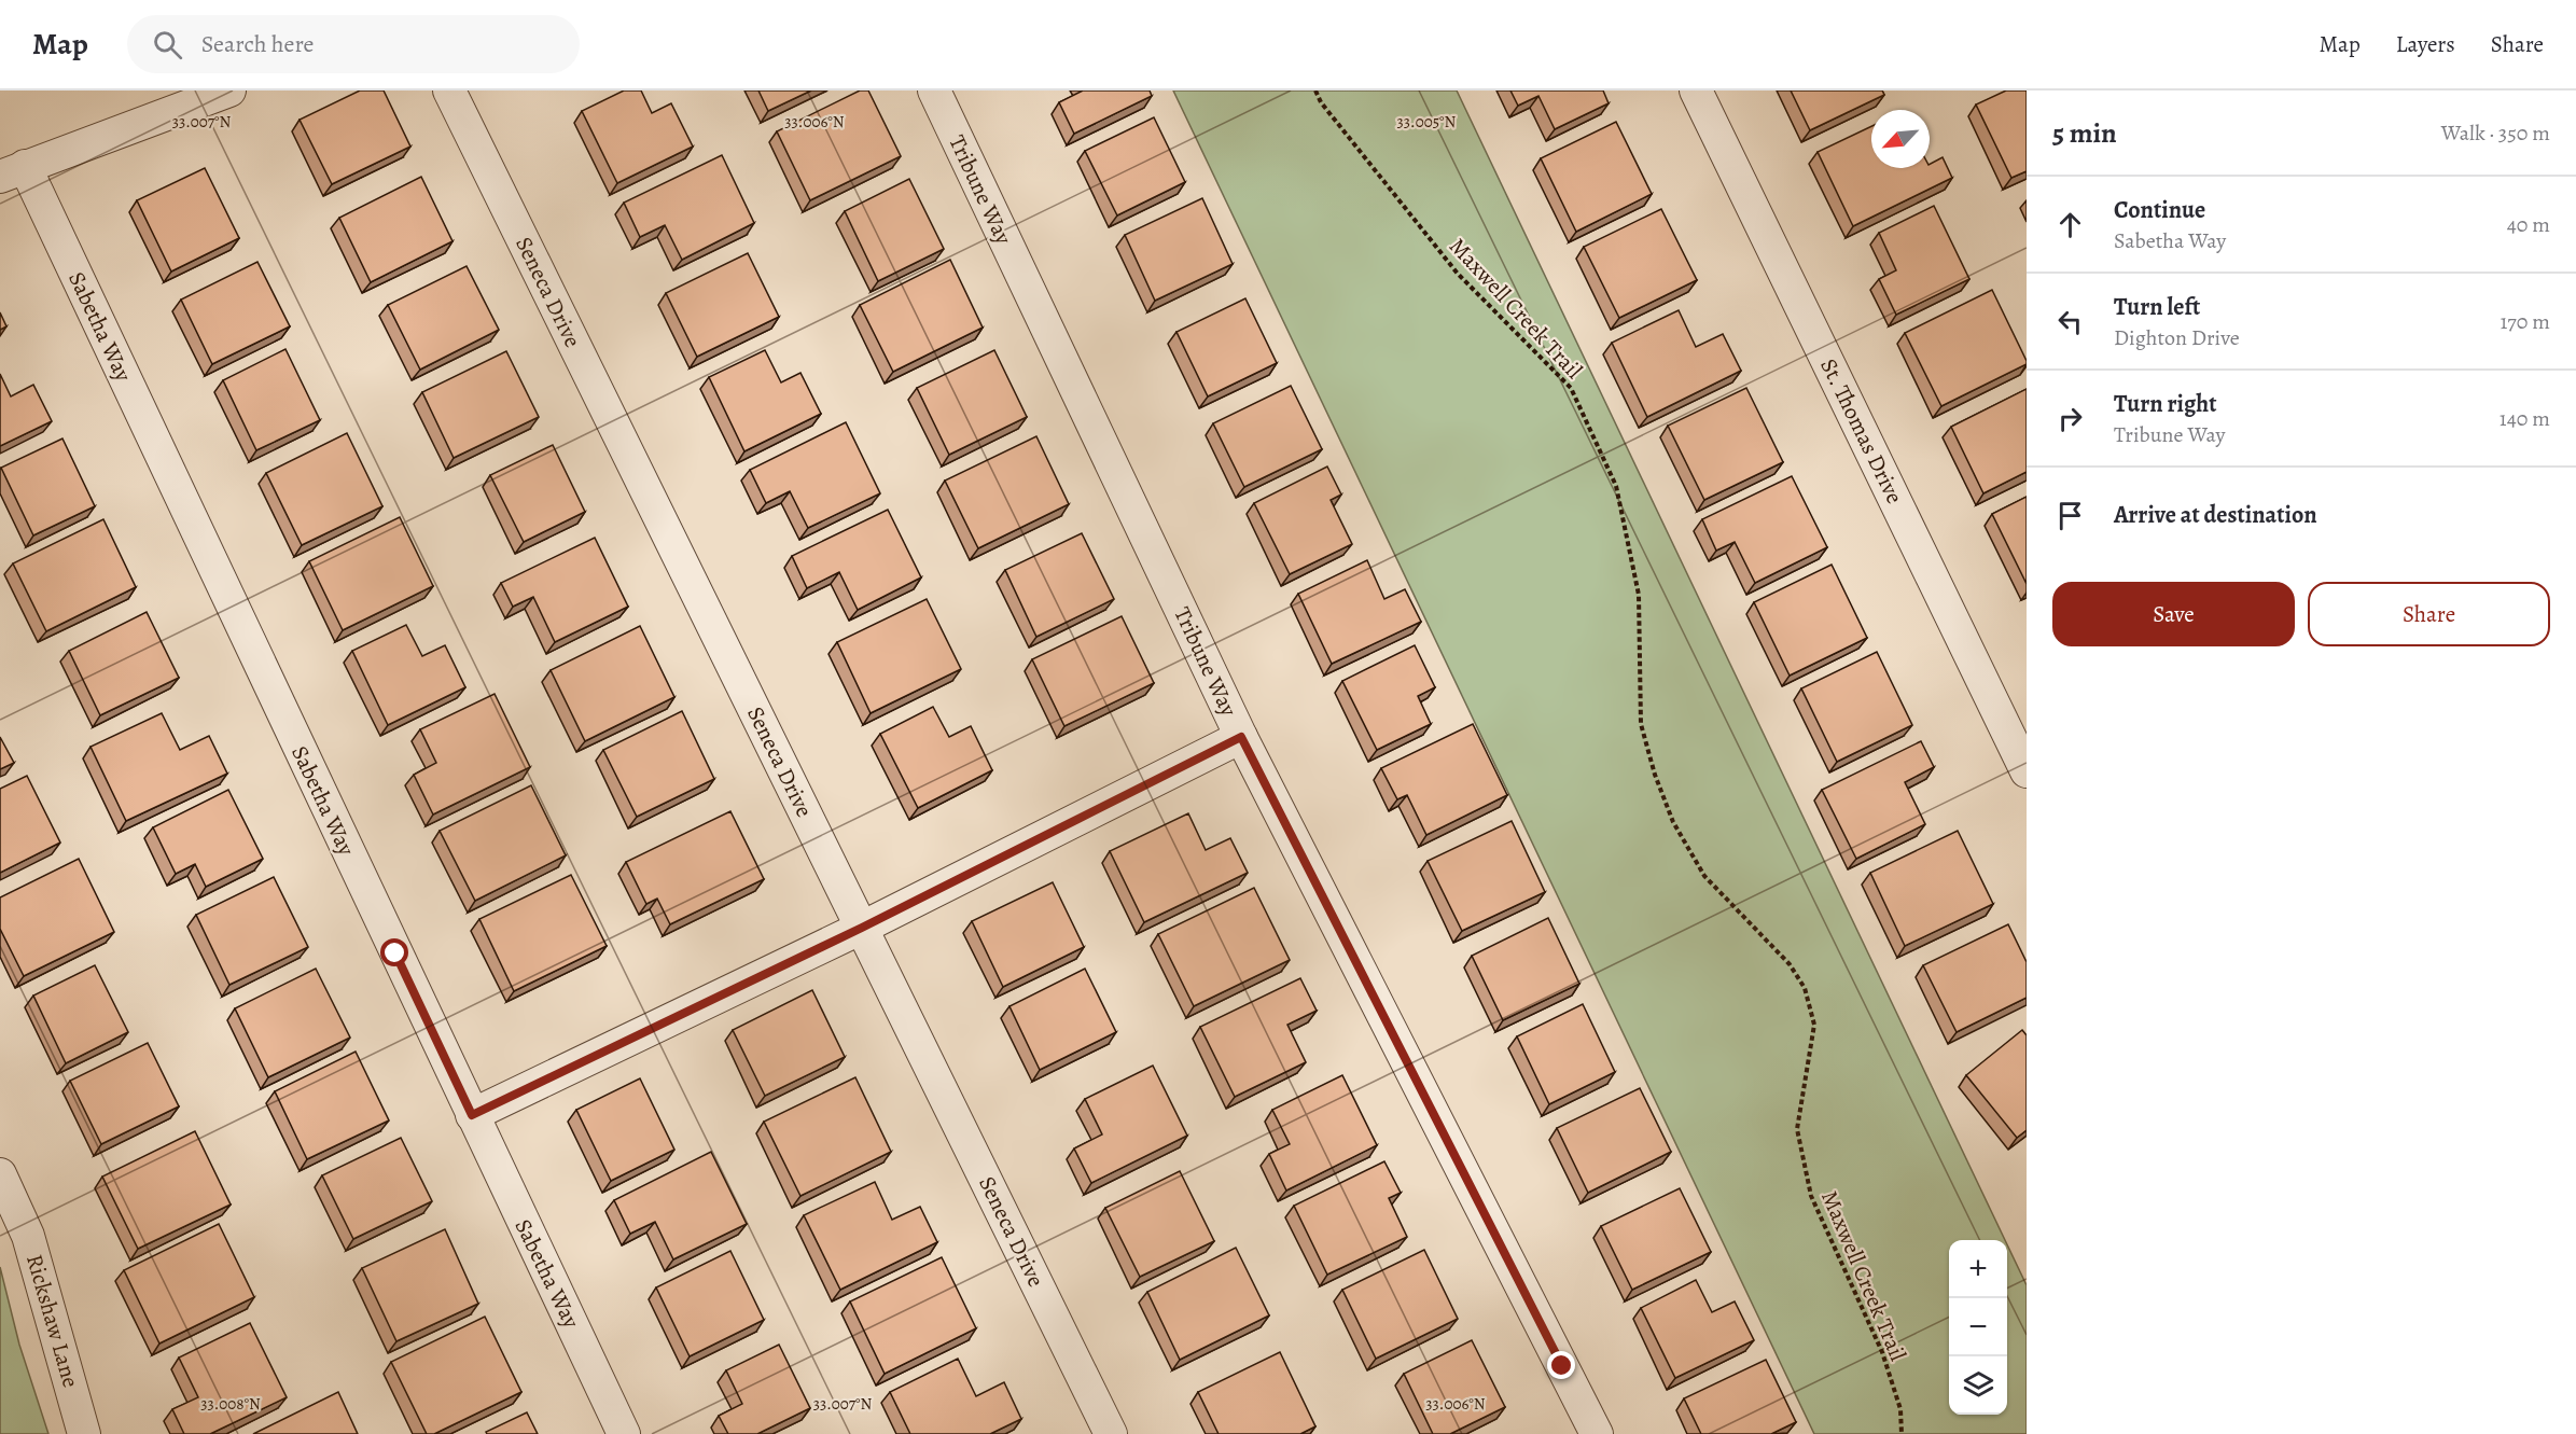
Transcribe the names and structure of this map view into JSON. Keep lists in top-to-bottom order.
{
  "streets": {
    "street": [
      "Tribune Way",
      "Seneca Drive",
      "Sabetha Way",
      "St. Thomas Drive",
      "Rickshaw Lane"
    ],
    "path": ["Maxwell Creek Trail"]
  },
  "north": "bottom left",
  "page": {
    "header": "Map",
    "search": "Search here",
    "nav": ["Map", "Layers", "Share"],
    "heading": ["5 min", "Walk · 350 m"],
    "list": [
      ["Continue", "Sabetha Way", "40 m"],
      ["Turn left", "Dighton Drive", "170 m"],
      ["Turn right", "Tribune Way", "140 m"],
      "Arrive at destination"
    ],
    "buttons": ["Save", "Share"],
    "map_buttons": ["+", "−"]
  },
  "coordinates": [
    "33.007°N",
    "33.006°N",
    "33.005°N",
    "33.008°N"
  ]
}
